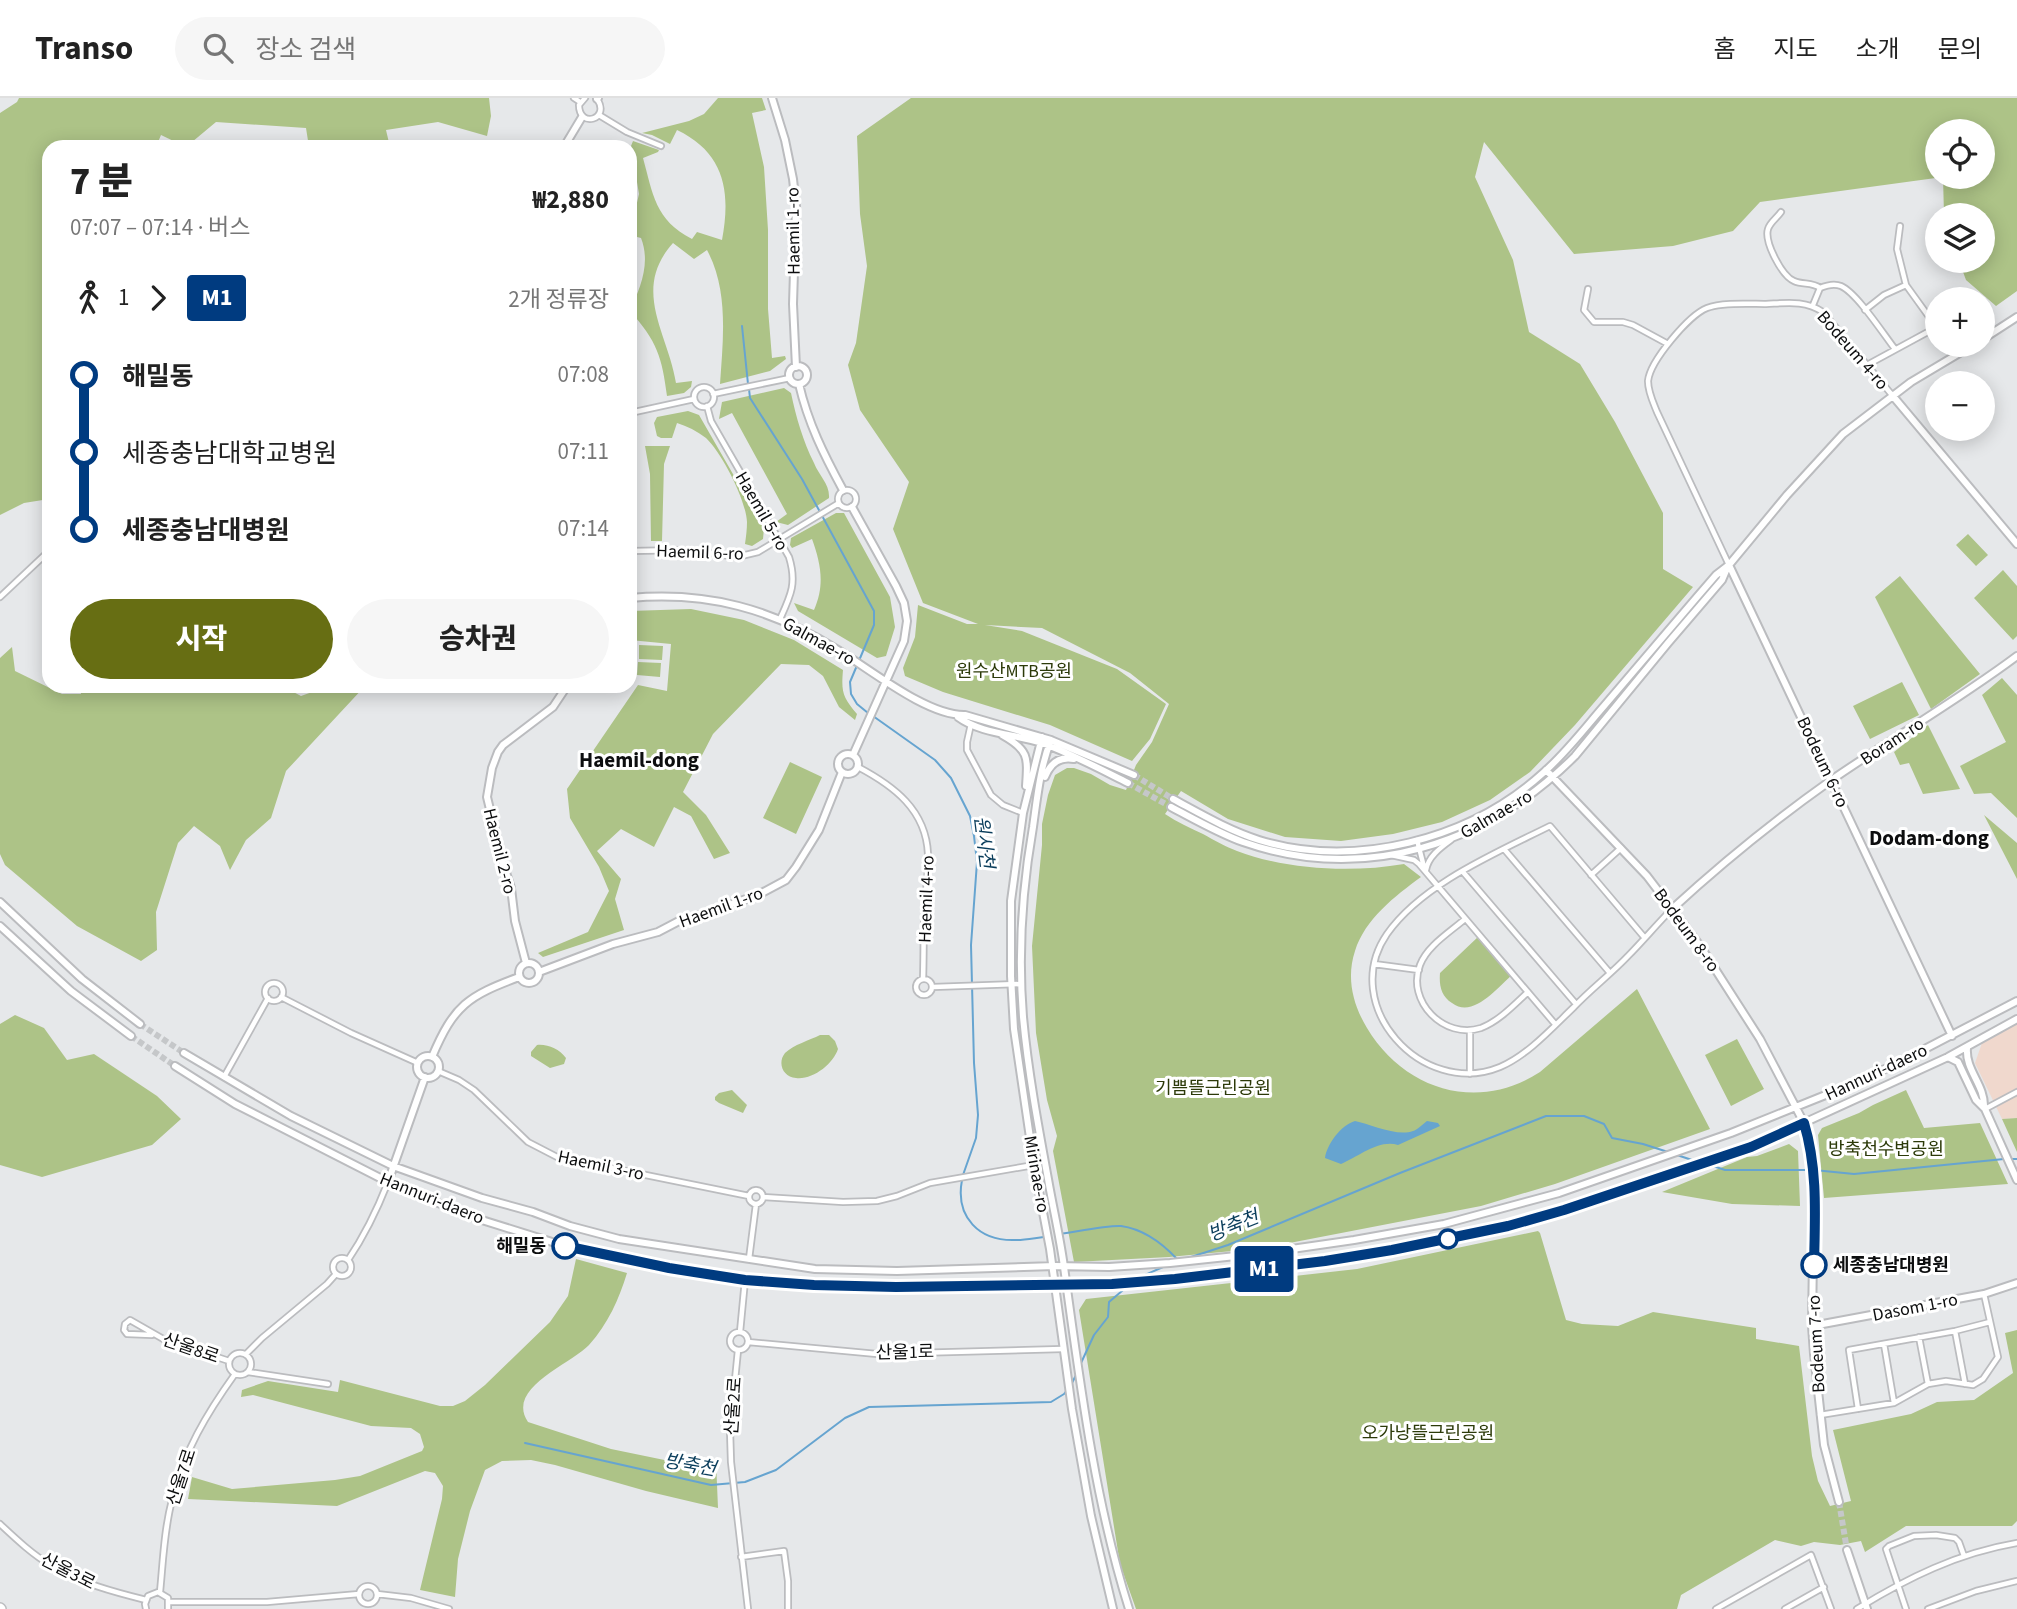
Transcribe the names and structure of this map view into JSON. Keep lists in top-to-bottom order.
{
  "streets": {
    "street": [
      "Haemil 1-ro",
      "Bodeum 4-ro",
      "Haemil 5-ro",
      "Haemil 6-ro",
      "Galmae-ro",
      "Boram-ro",
      "Bodeum 6-ro",
      "Haemil 2-ro",
      "Haemil 4-ro",
      "Bodeum 8-ro",
      "Hannuri-daero",
      "Haemil 3-ro",
      "Mirinae-ro",
      "Dasom 1-ro",
      "Bodeum 7-ro",
      "산울8로",
      "산울1로",
      "산울2로",
      "산울7로",
      "산울3로"
    ]
  },
  "crossings": [
    ["Haemil 1-ro", "Haemil 2-ro"],
    ["Haemil 1-ro", "Haemil 4-ro"],
    ["Bodeum 4-ro", "Galmae-ro"],
    ["Bodeum 4-ro", "Bodeum 6-ro"],
    ["Haemil 5-ro", "Haemil 6-ro"],
    ["Haemil 5-ro", "Galmae-ro"],
    ["Galmae-ro", "Bodeum 6-ro"],
    ["Galmae-ro", "Bodeum 8-ro"],
    ["Galmae-ro", "Mirinae-ro"],
    ["Boram-ro", "Bodeum 6-ro"],
    ["Boram-ro", "Bodeum 8-ro"],
    ["Bodeum 6-ro", "Hannuri-daero"],
    ["Bodeum 8-ro", "Hannuri-daero"],
    ["Hannuri-daero", "Mirinae-ro"],
    ["Hannuri-daero", "Bodeum 7-ro"],
    ["Mirinae-ro", "산울1로"],
    ["Dasom 1-ro", "Bodeum 7-ro"],
    ["산울8로", "산울7로"],
    ["산울1로", "산울2로"]
  ],
  "districts": ["Haemil-dong", "Dodam-dong"],
  "water": ["원사천", "방축천"],
  "parks": [
    "원수산MTB공원",
    "기쁨뜰근린공원",
    "방축천수변공원",
    "오가낭뜰근린공원"
  ],
  "places": ["해밀동", "세종충남대병원"],
  "lines": ["bus line M1"],
  "page": {
    "header": "Transo",
    "search": "장소 검색",
    "nav": [
      "홈",
      "지도",
      "소개",
      "문의"
    ],
    "on_map": "M1",
    "map_buttons": ["+", "−"],
    "heading": ["7 분", "07:07 – 07:14 · 버스", "₩2,880"],
    "legs": ["1", "M1", "2개 정류장"],
    "list": [
      {
        "name": "해밀동",
        "value": "07:08"
      },
      {
        "name": "세종충남대학교병원",
        "value": "07:11"
      },
      {
        "name": "세종충남대병원",
        "value": "07:14"
      }
    ],
    "buttons": ["시작", "승차권"]
  }
}
